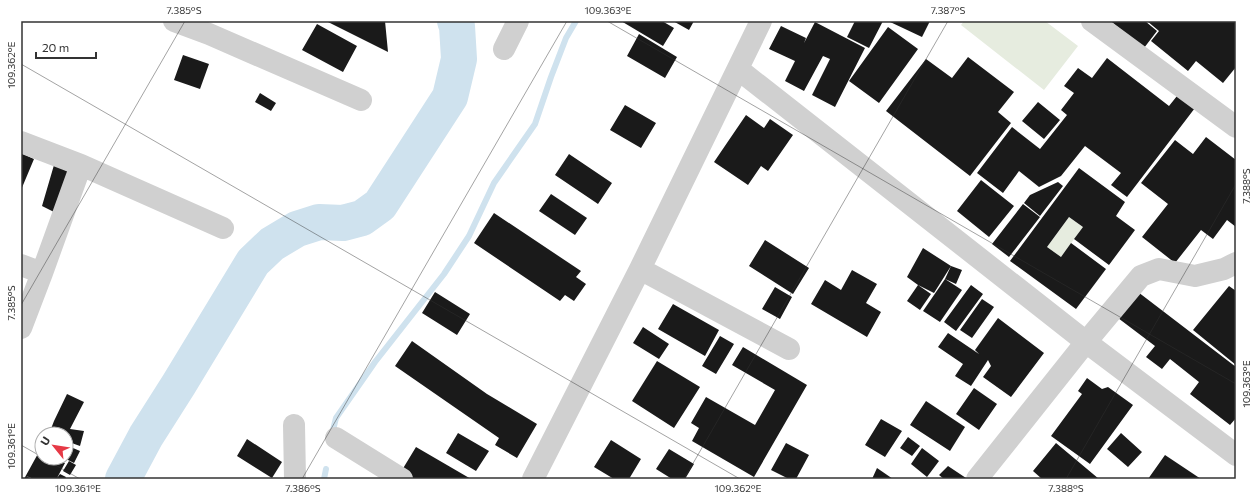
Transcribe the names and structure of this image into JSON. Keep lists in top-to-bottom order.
{
  "scale_bar": "20 m",
  "north": "top left",
  "coordinates": [
    "7.385°S",
    "109.363°E",
    "7.387°S",
    "109.362°E",
    "7.388°S",
    "109.361°E",
    "7.386°S"
  ]
}
